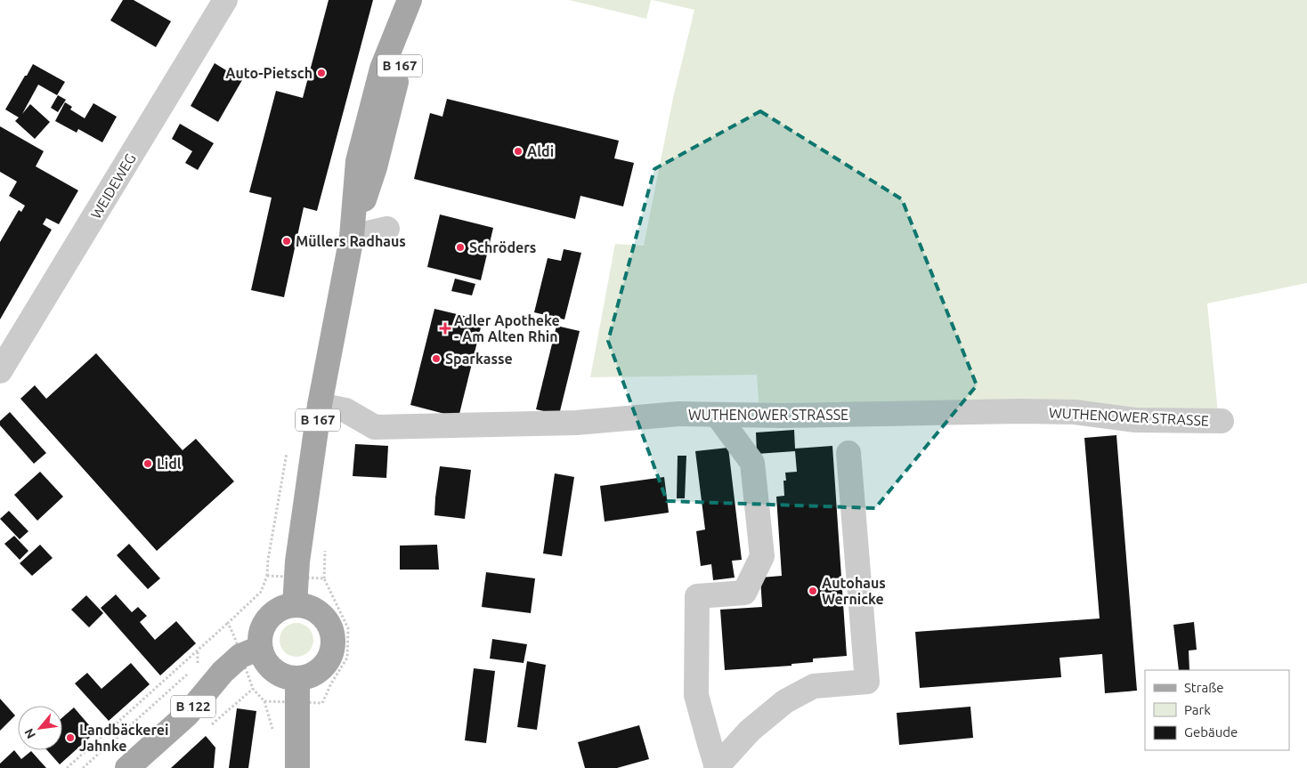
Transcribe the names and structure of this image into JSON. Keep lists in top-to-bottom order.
{
  "streets": {
    "main road": ["B 167", "B 122"],
    "lane": ["WEIDEWEG", "WUTHENOWER STRASSE"]
  },
  "crossings": [
    ["B 167", "WUTHENOWER STRASSE"],
    ["B 167", "B 122"]
  ],
  "places": {
    "other": [
      "Auto-Pietsch",
      "Aldi",
      "Müllers Radhaus",
      "Schröders",
      "Sparkasse",
      "Lidl",
      "Autohaus Wernicke",
      "Landbäckerei Jahnke"
    ],
    "health": ["Adler Apotheke - Am Alten Rhin"]
  },
  "legend": ["Straße", "Park", "Gebäude"],
  "north": "bottom left"
}
